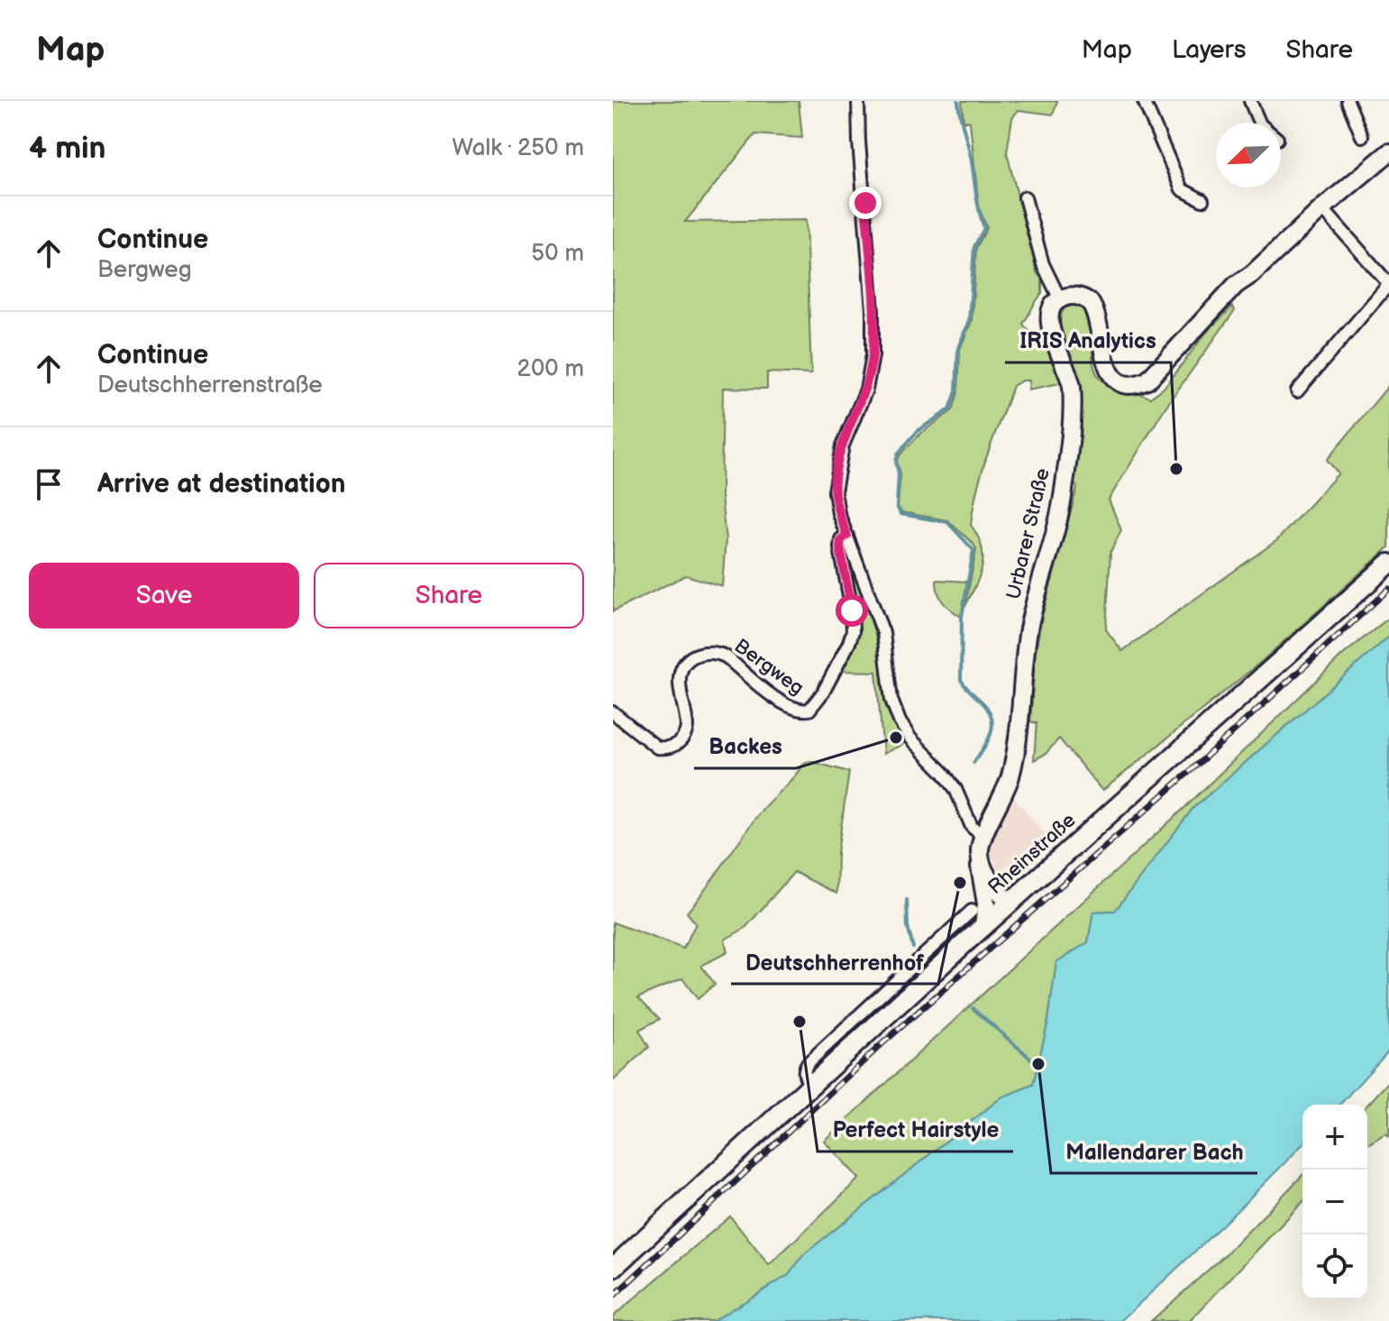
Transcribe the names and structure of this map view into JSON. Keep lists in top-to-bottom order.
{
  "streets": {
    "main road": ["Rheinstraße"],
    "street": ["Urbarer Straße", "Bergweg"]
  },
  "crossings": [
    ["Urbarer Straße", "Rheinstraße"]
  ],
  "places": [
    "IRIS Analytics",
    "Backes",
    "Deutschherrenhof",
    "Perfect Hairstyle",
    "Mallendarer Bach"
  ],
  "north": "bottom left",
  "page": {
    "header": "Map",
    "nav": ["Map", "Layers", "Share"],
    "heading": ["4 min", "Walk · 250 m"],
    "list": [
      ["Continue", "Bergweg", "50 m"],
      ["Continue", "Deutschherrenstraße", "200 m"],
      "Arrive at destination"
    ],
    "buttons": ["Save", "Share"],
    "map_buttons": ["+", "−"]
  }
}
